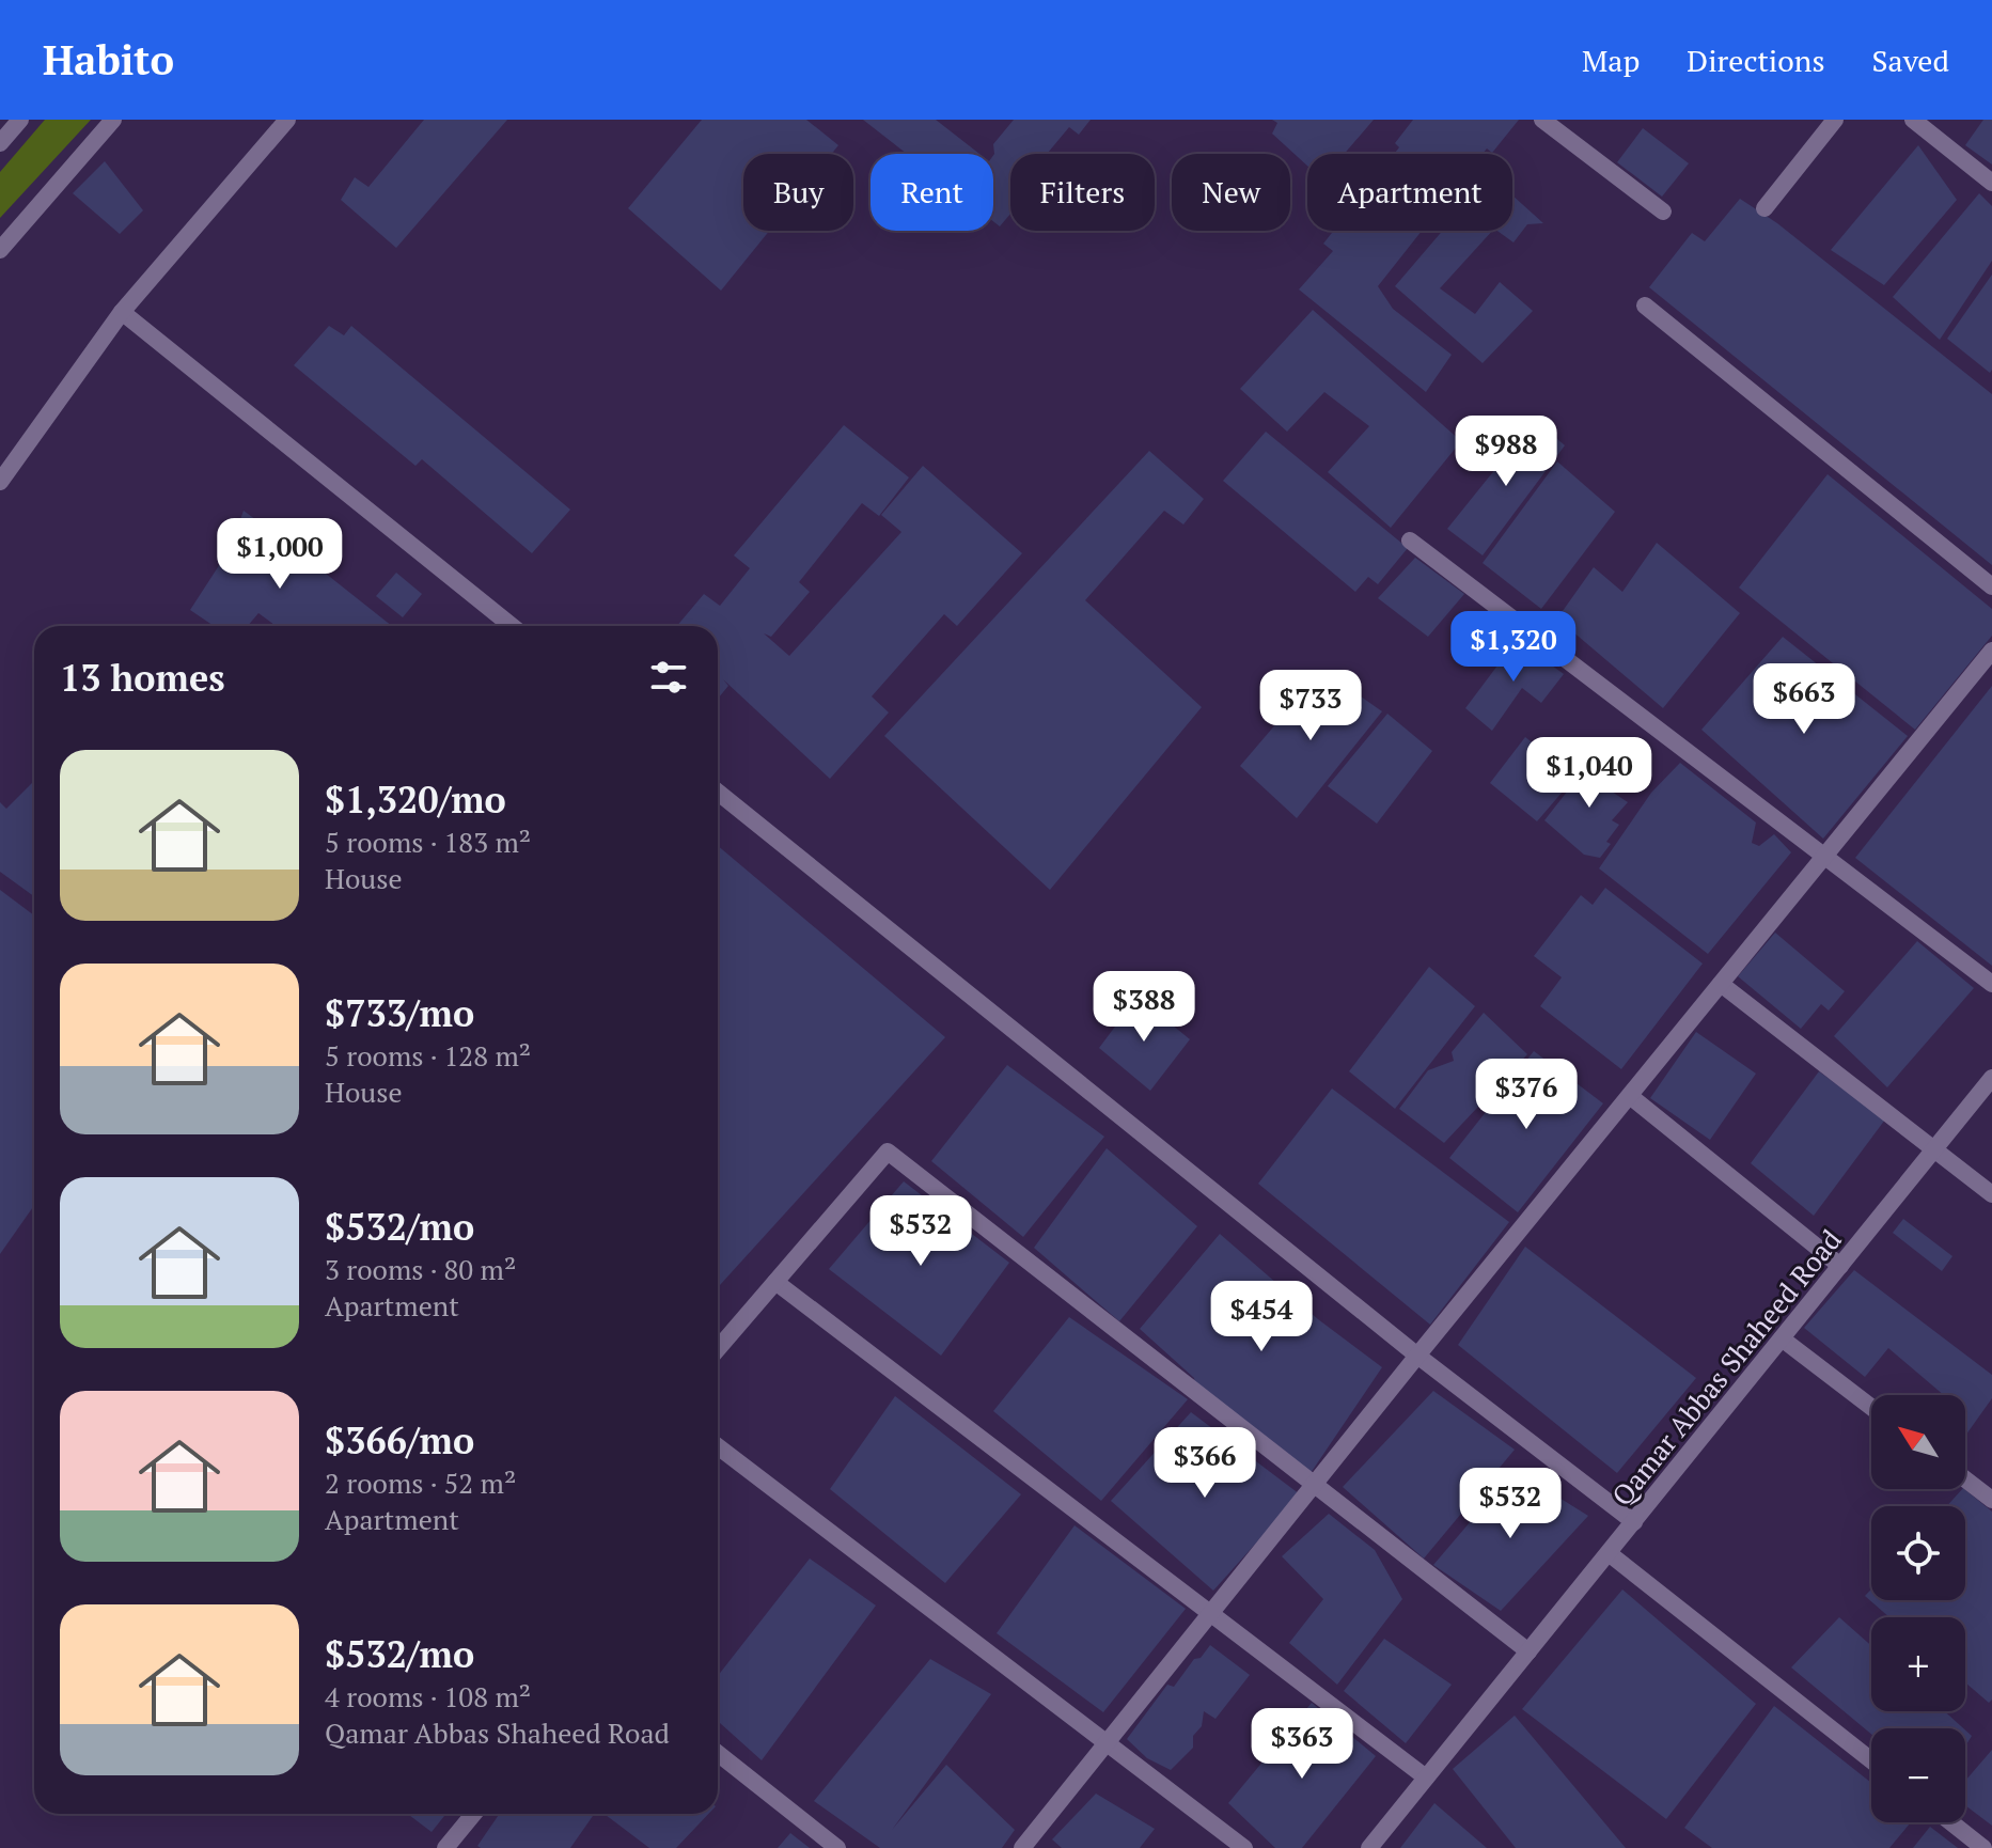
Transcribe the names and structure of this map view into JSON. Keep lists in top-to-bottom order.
{
  "streets": {
    "street": ["Qamar Abbas Shaheed Road"]
  },
  "north": "top left",
  "page": {
    "header": "Habito",
    "nav": ["Map", "Directions", "Saved"],
    "chip": [
      "Buy",
      "Rent",
      "Filters",
      "New",
      "Apartment"
    ],
    "price": [
      "$988",
      "$1,000",
      "$1,320",
      "$663",
      "$733",
      "$1,040",
      "$388",
      "$376",
      "$532",
      "$454",
      "$366",
      "$532",
      "$363"
    ],
    "heading": "13 homes",
    "list": [
      {
        "name": "$1,320/mo",
        "note": "5 rooms · 183 m² · House"
      },
      {
        "name": "$733/mo",
        "note": "5 rooms · 128 m² · House"
      },
      {
        "name": "$532/mo",
        "note": "3 rooms · 80 m² · Apartment"
      },
      {
        "name": "$366/mo",
        "note": "2 rooms · 52 m² · Apartment"
      },
      {
        "name": "$532/mo",
        "note": "4 rooms · 108 m² · Qamar Abbas Shaheed Road"
      }
    ],
    "map_buttons": ["+", "−"]
  }
}
